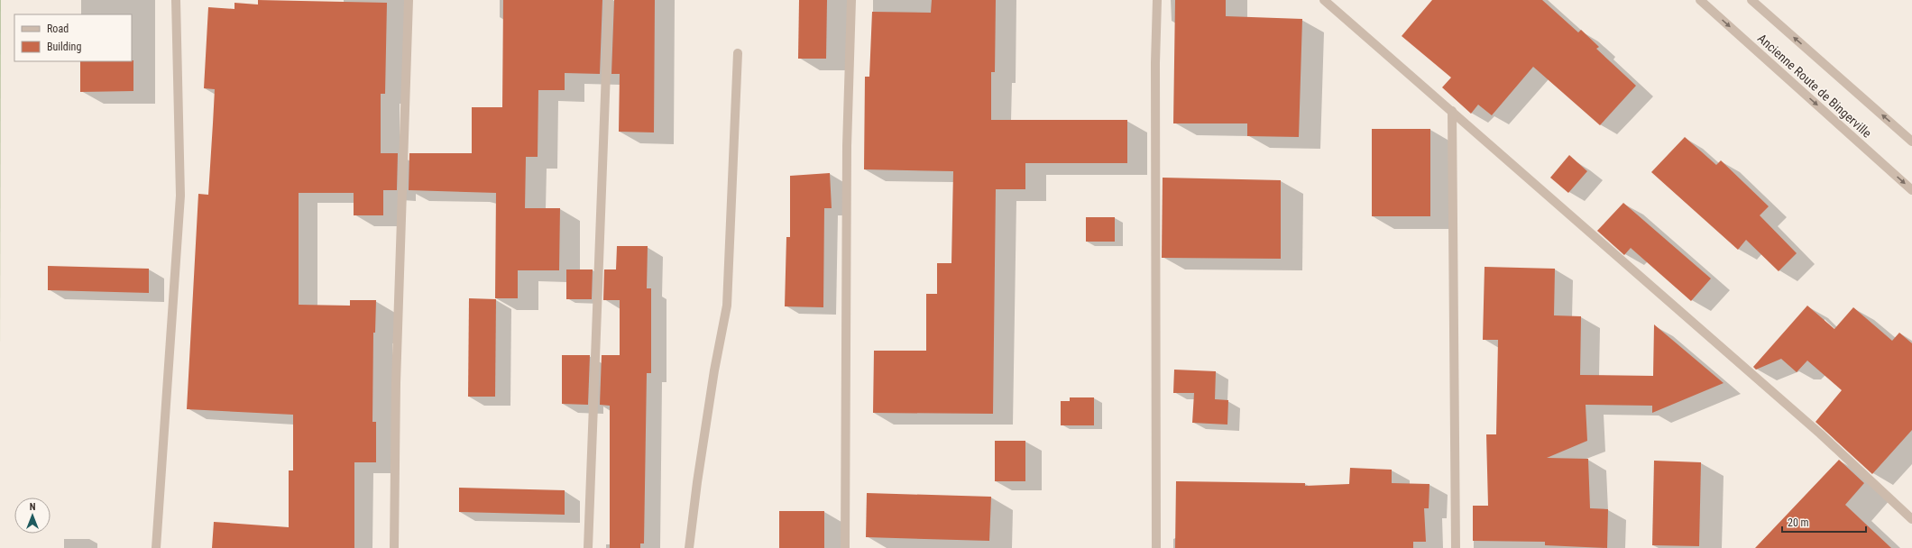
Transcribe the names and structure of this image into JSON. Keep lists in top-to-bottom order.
{
  "streets": {
    "street": ["Ancienne Route de Bingerville"]
  },
  "legend": ["Road", "Building"],
  "scale_bar": "20 m",
  "north": "top"
}
